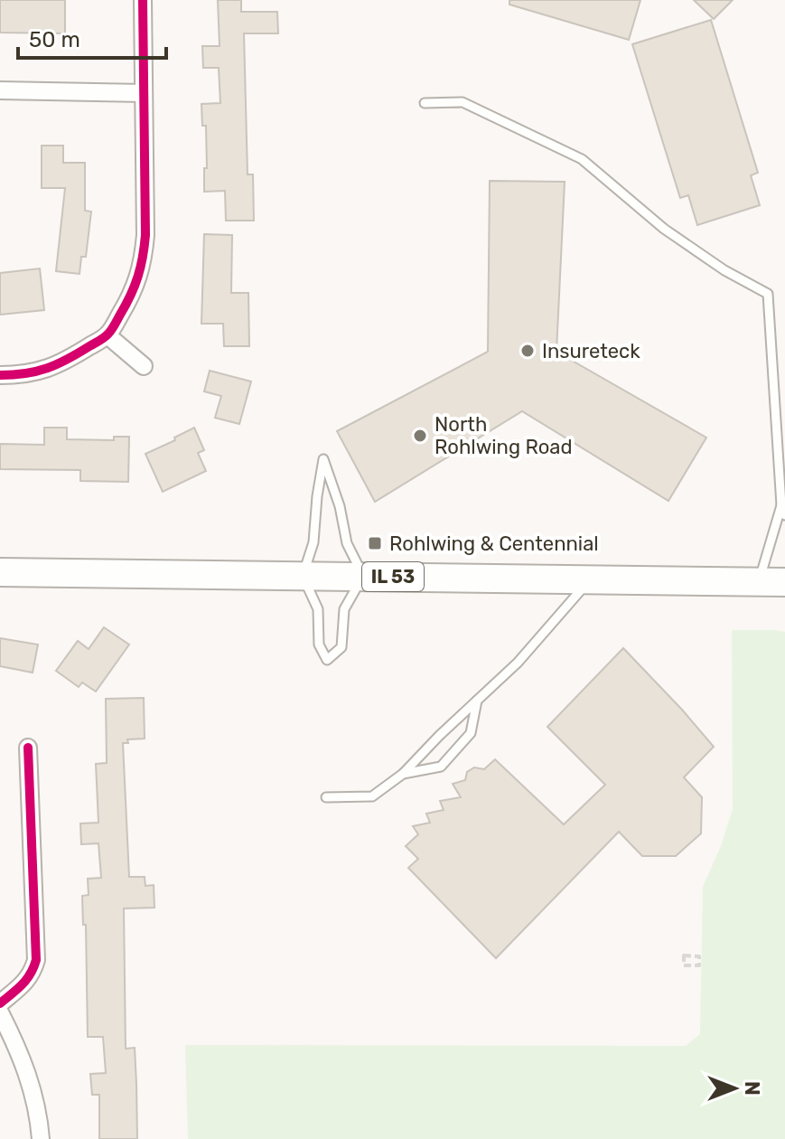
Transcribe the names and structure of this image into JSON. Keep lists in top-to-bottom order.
{
  "streets": {
    "main road": ["IL 53"]
  },
  "places": {
    "other": ["Insureteck", "North Rohlwing Road"],
    "transit": ["Rohlwing & Centennial"]
  },
  "scale_bar": "50 m",
  "north": "right"
}
